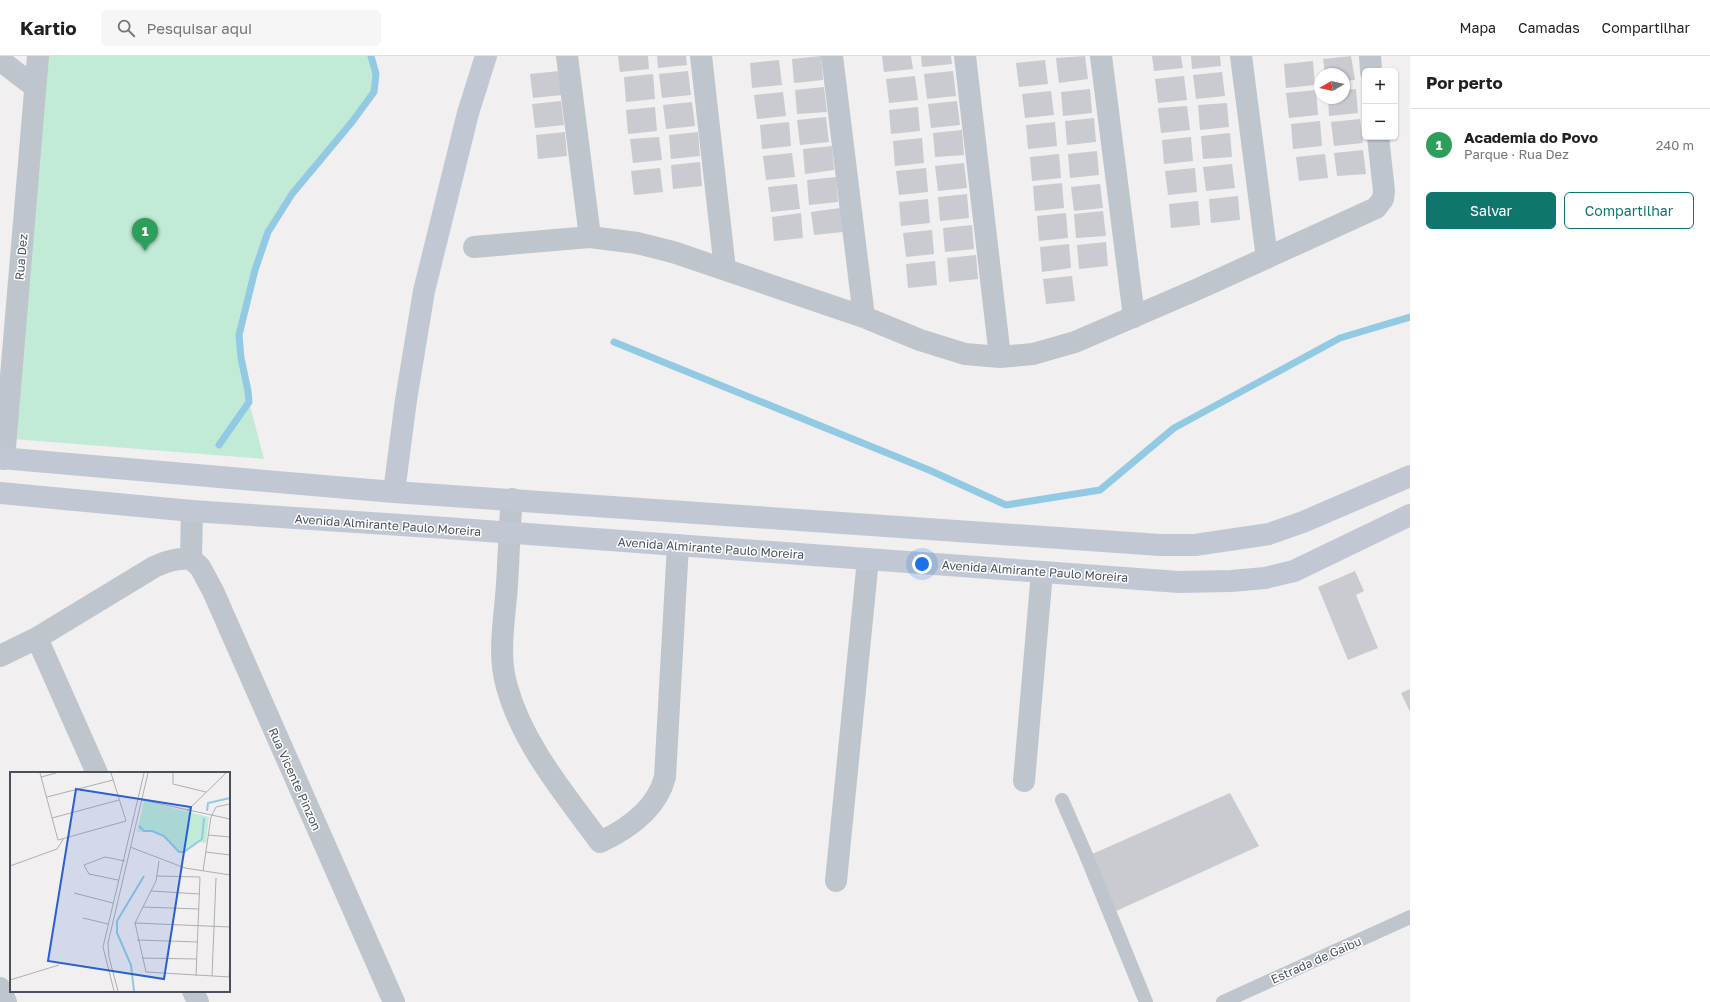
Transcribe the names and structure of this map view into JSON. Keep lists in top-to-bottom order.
{
  "streets": {
    "main road": ["Avenida Almirante Paulo Moreira"],
    "street": ["Rua Dez", "Rua Vicente Pinzon"],
    "lane": ["Estrada de Gaibu"]
  },
  "north": "left",
  "page": {
    "header": "Kartio",
    "search": "Pesquisar aqui",
    "nav": ["Mapa", "Camadas", "Compartilhar"],
    "heading": "Por perto",
    "map_buttons": ["+", "−"],
    "list": [
      {
        "mark": "1",
        "name": "Academia do Povo",
        "note": "Parque · Rua Dez",
        "value": "240 m"
      }
    ],
    "buttons": ["Salvar", "Compartilhar"],
    "pins": "1"
  }
}
